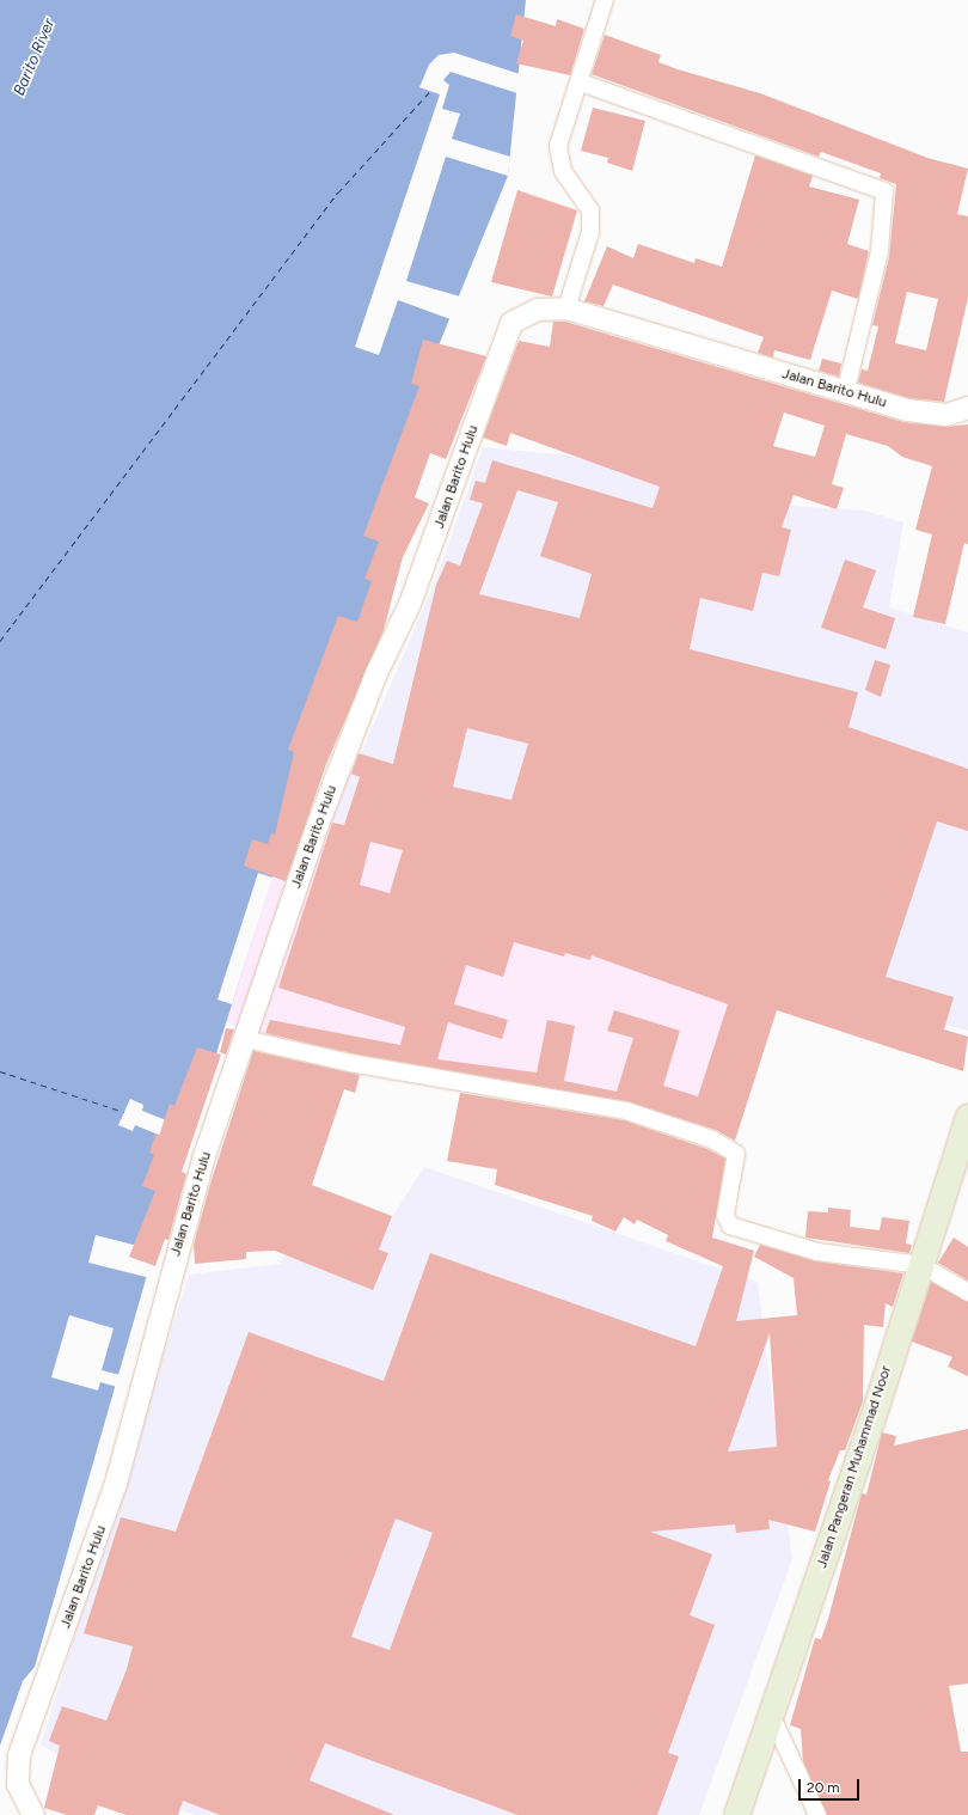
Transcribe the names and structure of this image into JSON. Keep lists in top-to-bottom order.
{
  "streets": {
    "main road": ["Jalan Pangeran Muhammad Noor"],
    "street": ["Jalan Barito Hulu"]
  },
  "water": ["Barito River"],
  "scale_bar": "20 m"
}
